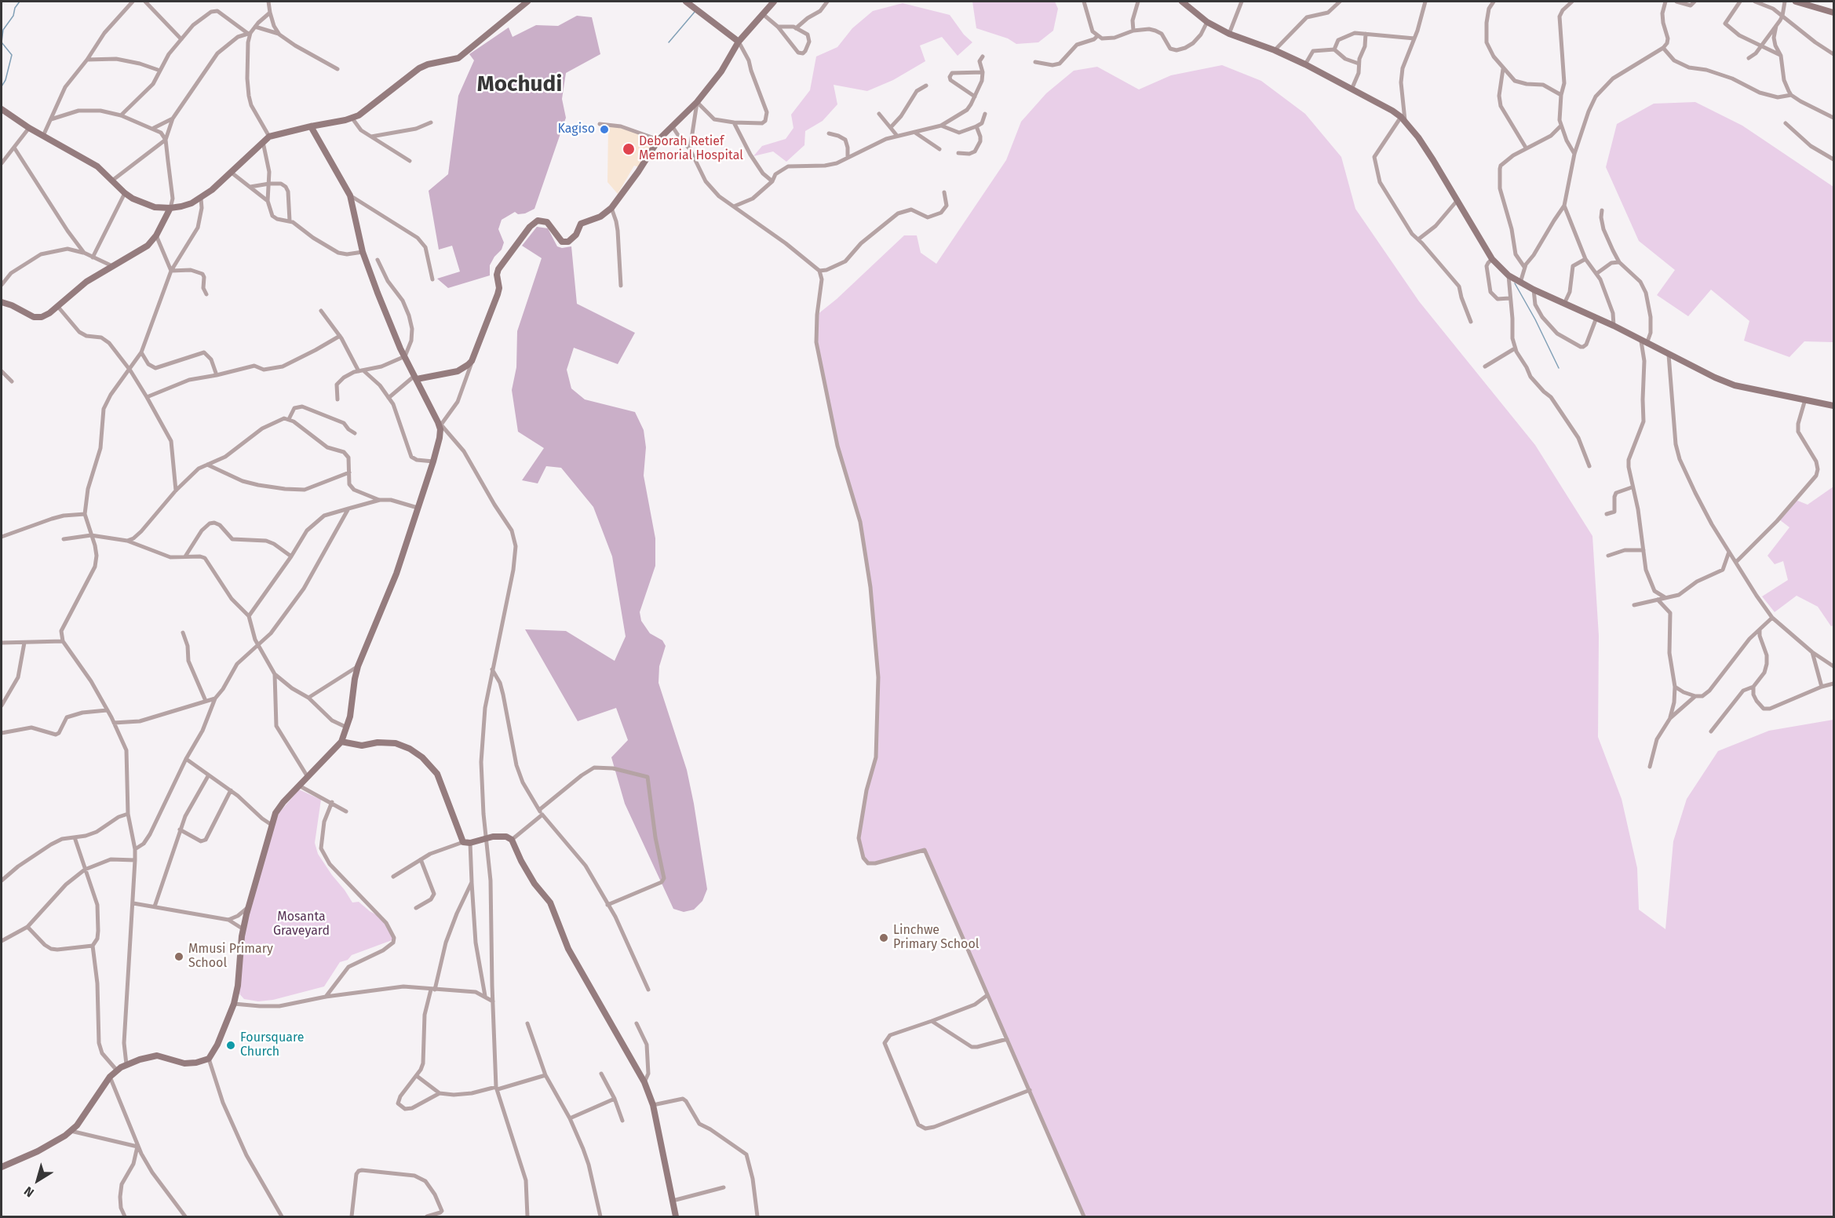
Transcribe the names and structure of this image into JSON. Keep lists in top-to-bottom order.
{
  "districts": ["Mochudi"],
  "parks": ["Mosanta Graveyard"],
  "places": [
    "Kagiso",
    "Deborah Retief Memorial Hospital",
    "Linchwe Primary School",
    "Mmusi Primary School",
    "Foursquare Church"
  ],
  "north": "bottom left"
}
